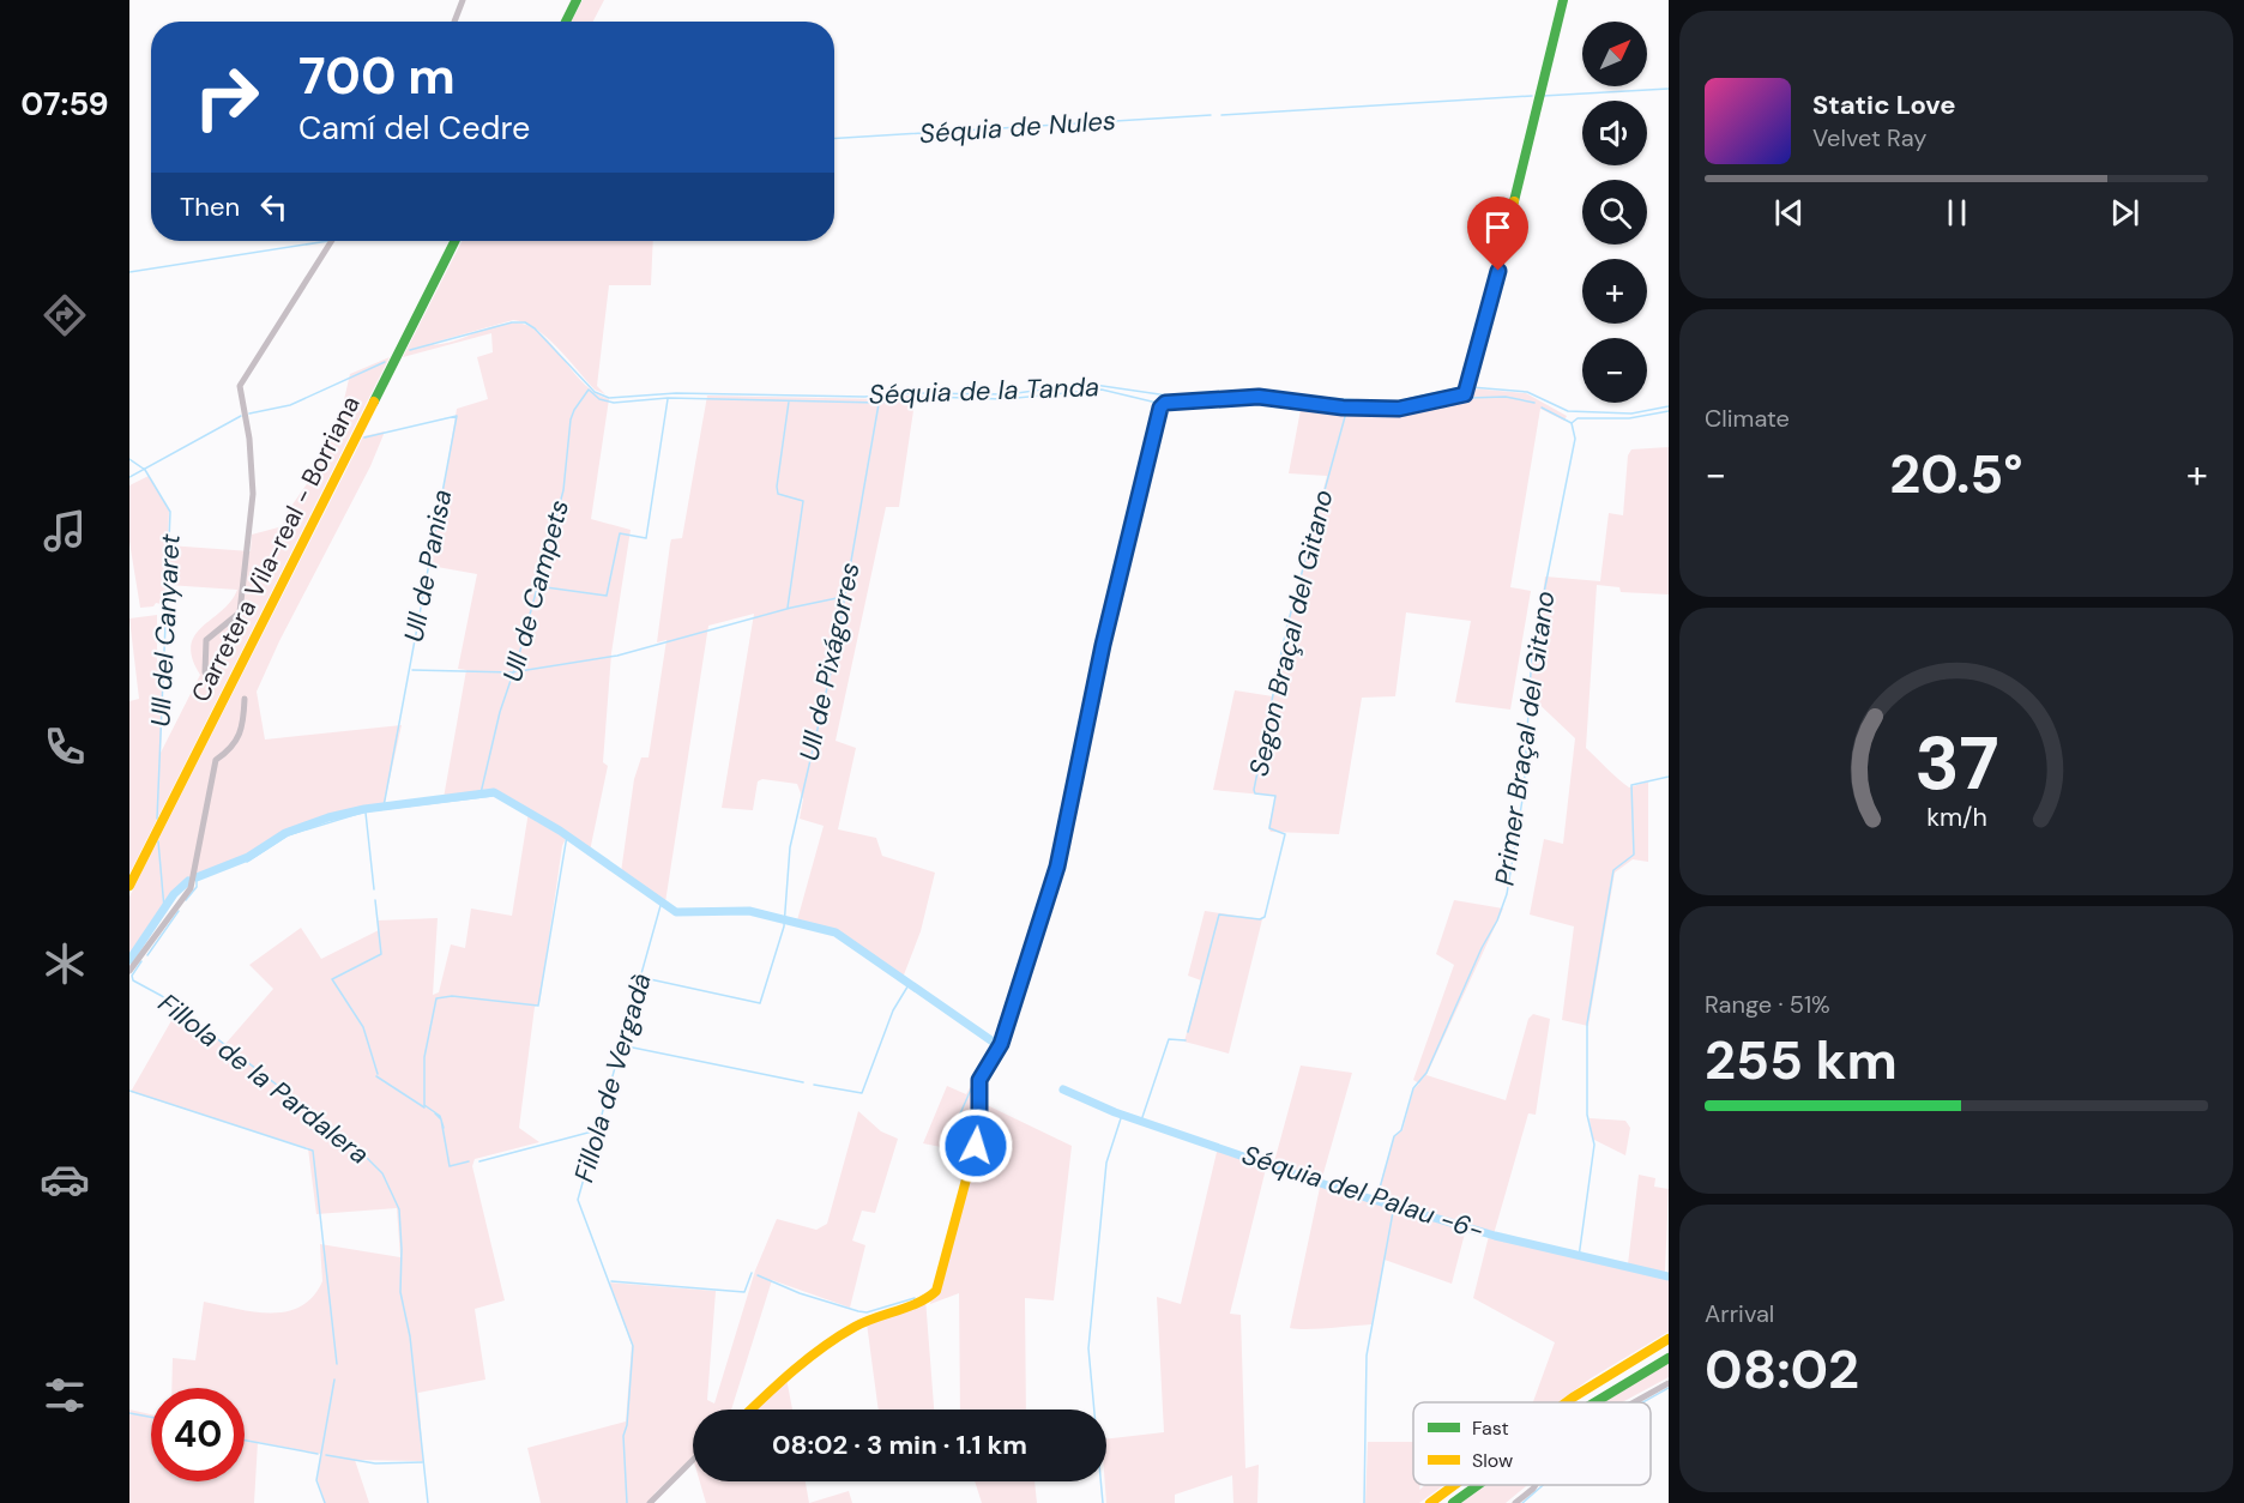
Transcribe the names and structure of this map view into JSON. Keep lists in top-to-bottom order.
{
  "streets": {
    "street": ["Carretera Vila-real - Borriana"]
  },
  "water": [
    "Séquia de Nules",
    "Séquia de la Tanda",
    "Ull de Panisa",
    "Ull de Campets",
    "Ull del Canyaret",
    "Segon Braçal del Gitano",
    "Ull de Pixágorres",
    "Primer Braçal del Gitano",
    "Fillola de Vergadà",
    "Fillola de la Pardalera",
    "Séquia del Palau -6-"
  ],
  "legend": ["Fast", "Slow"],
  "north": "top right",
  "page": {
    "tabs": "07:59",
    "map_buttons": ["+", "−"],
    "turn": ["700 m", "Camí del Cedre"],
    "song": ["Static Love", "Velvet Ray"],
    "then": "Then",
    "tile": [
      "Climate",
      ["Range · 51%", "255 km"],
      ["Arrival", "08:02"]
    ],
    "heat": ["−", "20.5°", "+"],
    "limit": "40",
    "trip": "08:02 · 3 min · 1.1 km",
    "gauge": ["37", "km/h"]
  }
}
